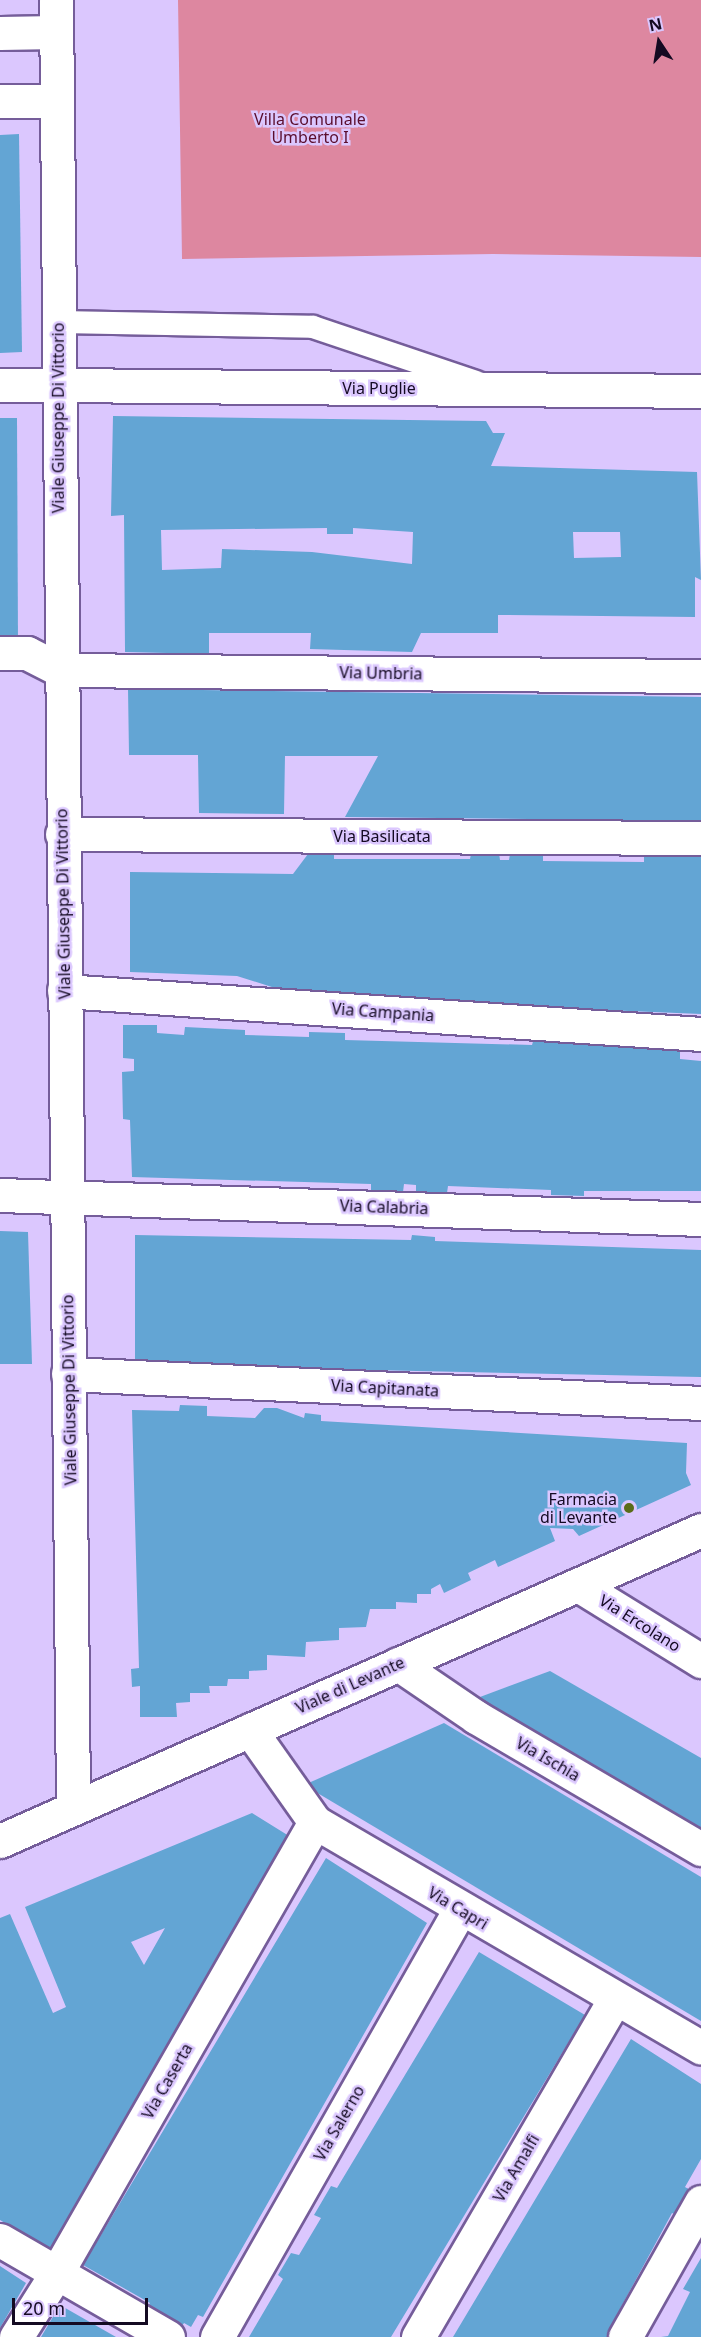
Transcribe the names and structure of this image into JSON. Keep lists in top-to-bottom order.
{
  "streets": {
    "street": [
      "Via Puglie",
      "Viale Giuseppe Di Vittorio",
      "Via Umbria",
      "Via Basilicata",
      "Via Campania",
      "Via Calabria",
      "Via Capitanata",
      "Via Ercolano",
      "Viale di Levante",
      "Via Ischia",
      "Via Capri",
      "Via Caserta",
      "Via Salerno",
      "Via Amalfi"
    ]
  },
  "crossings": [
    ["Via Puglie", "Viale Giuseppe Di Vittorio"],
    ["Viale Giuseppe Di Vittorio", "Via Umbria"],
    ["Viale Giuseppe Di Vittorio", "Via Basilicata"],
    ["Viale Giuseppe Di Vittorio", "Via Campania"],
    ["Viale Giuseppe Di Vittorio", "Via Calabria"],
    ["Viale Giuseppe Di Vittorio", "Via Capitanata"],
    ["Viale Giuseppe Di Vittorio", "Viale di Levante"],
    ["Via Ercolano", "Viale di Levante"],
    ["Viale di Levante", "Via Ischia"],
    ["Viale di Levante", "Via Capri"],
    ["Via Capri", "Via Caserta"],
    ["Via Capri", "Via Salerno"],
    ["Via Capri", "Via Amalfi"]
  ],
  "parks": ["Villa Comunale Umberto I"],
  "places": ["Farmacia di Levante"],
  "scale_bar": "20 m",
  "north": "top"
}
